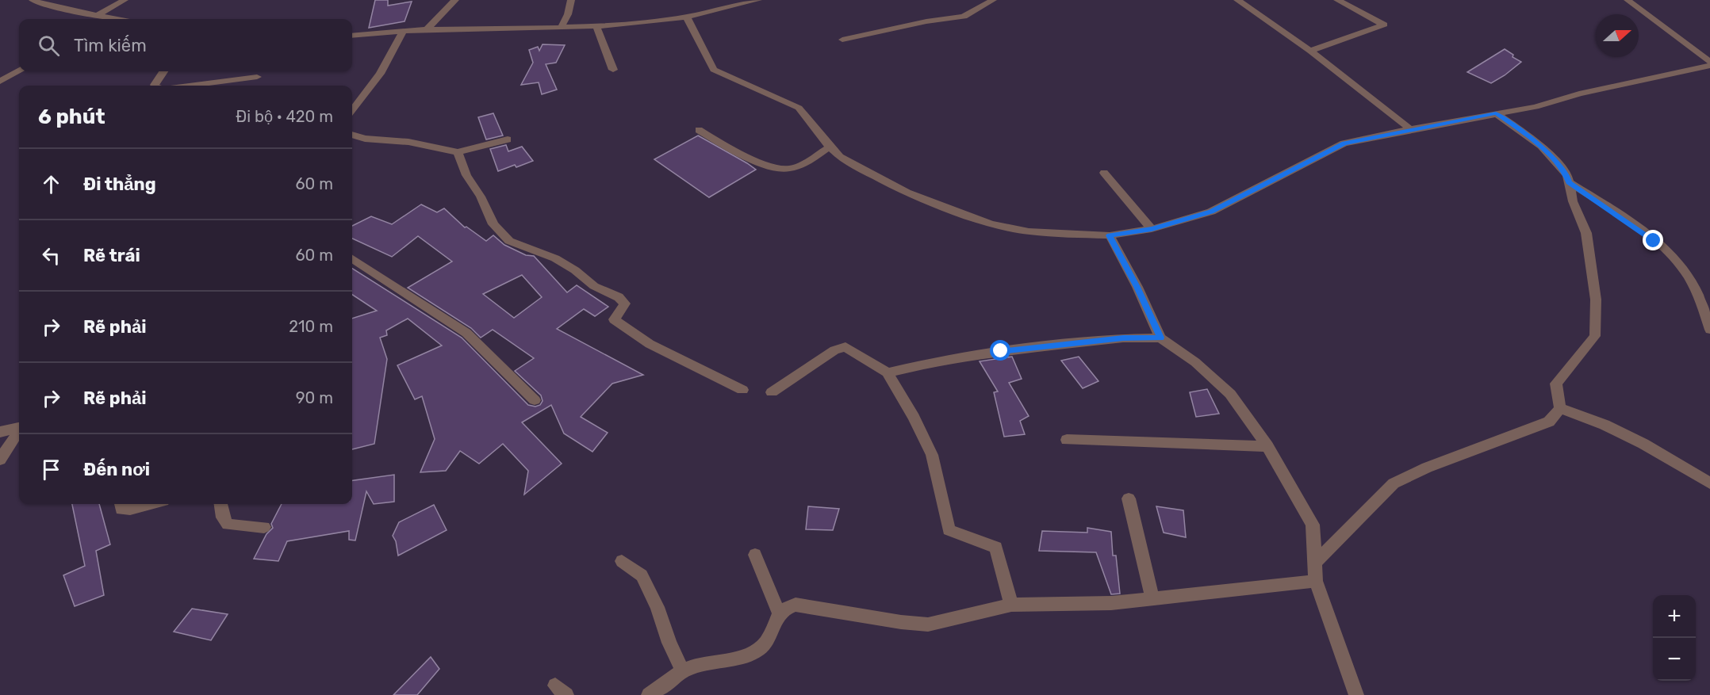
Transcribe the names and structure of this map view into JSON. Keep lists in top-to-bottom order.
{
  "north": "right",
  "page": {
    "search": "Tìm kiếm",
    "heading": ["6 phút", "Đi bộ · 420 m"],
    "list": [
      ["Đi thẳng", "60 m"],
      ["Rẽ trái", "60 m"],
      ["Rẽ phải", "210 m"],
      ["Rẽ phải", "90 m"],
      "Đến nơi"
    ],
    "map_buttons": ["+", "−"]
  }
}
